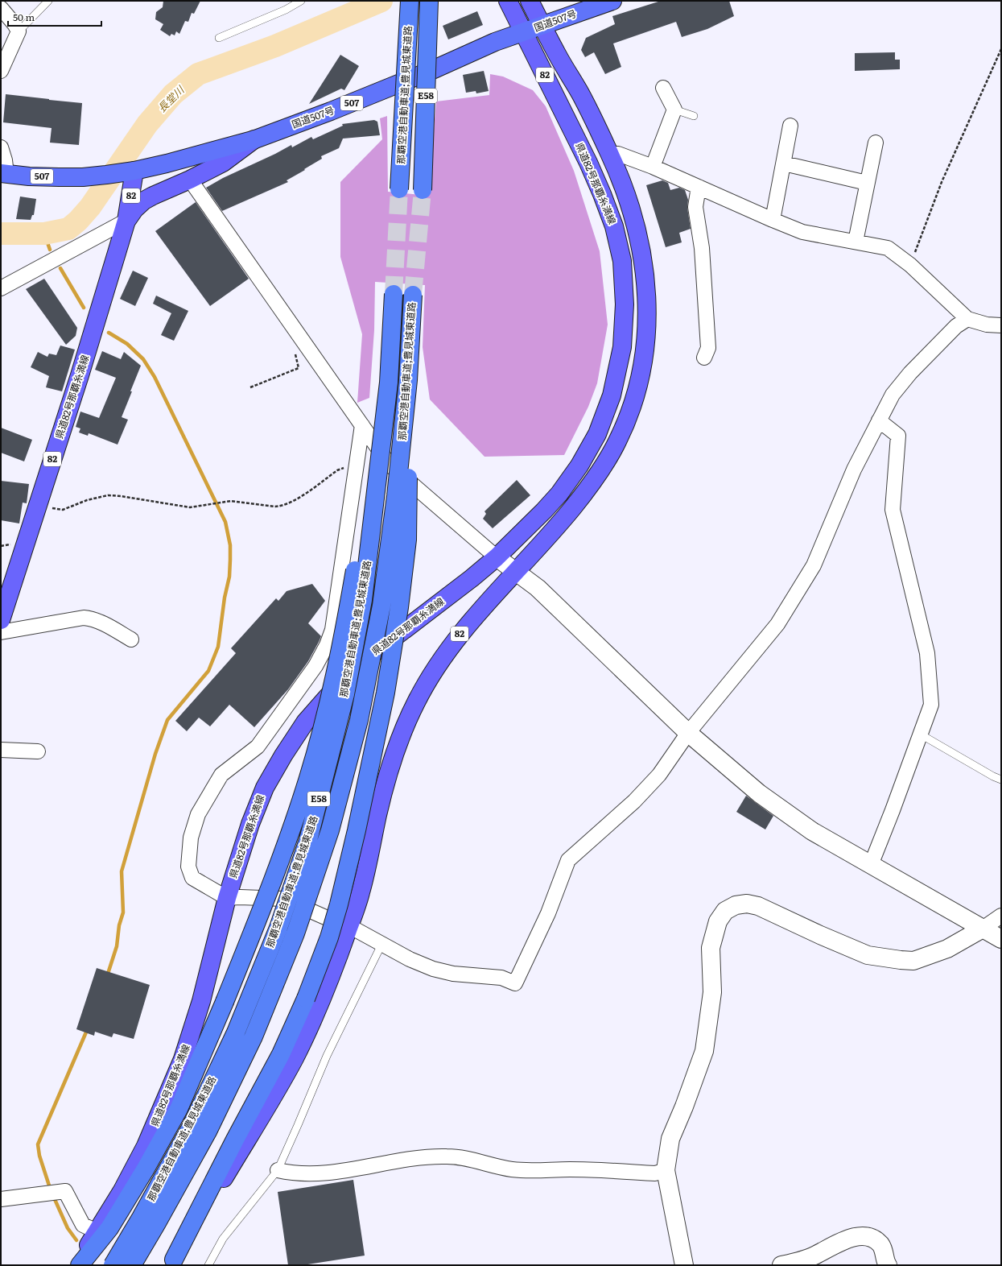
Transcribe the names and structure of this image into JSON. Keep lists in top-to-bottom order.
{
  "streets": {
    "highway": [
      "国道507号",
      "那覇空港自動車道;豊見城東道路",
      "E58",
      "507"
    ],
    "main road": ["82", "県道82号那覇糸満線"]
  },
  "crossings": [
    ["国道507号", "82"],
    ["国道507号", "県道82号那覇糸満線"]
  ],
  "water": ["長堂川"],
  "scale_bar": "50 m"
}
